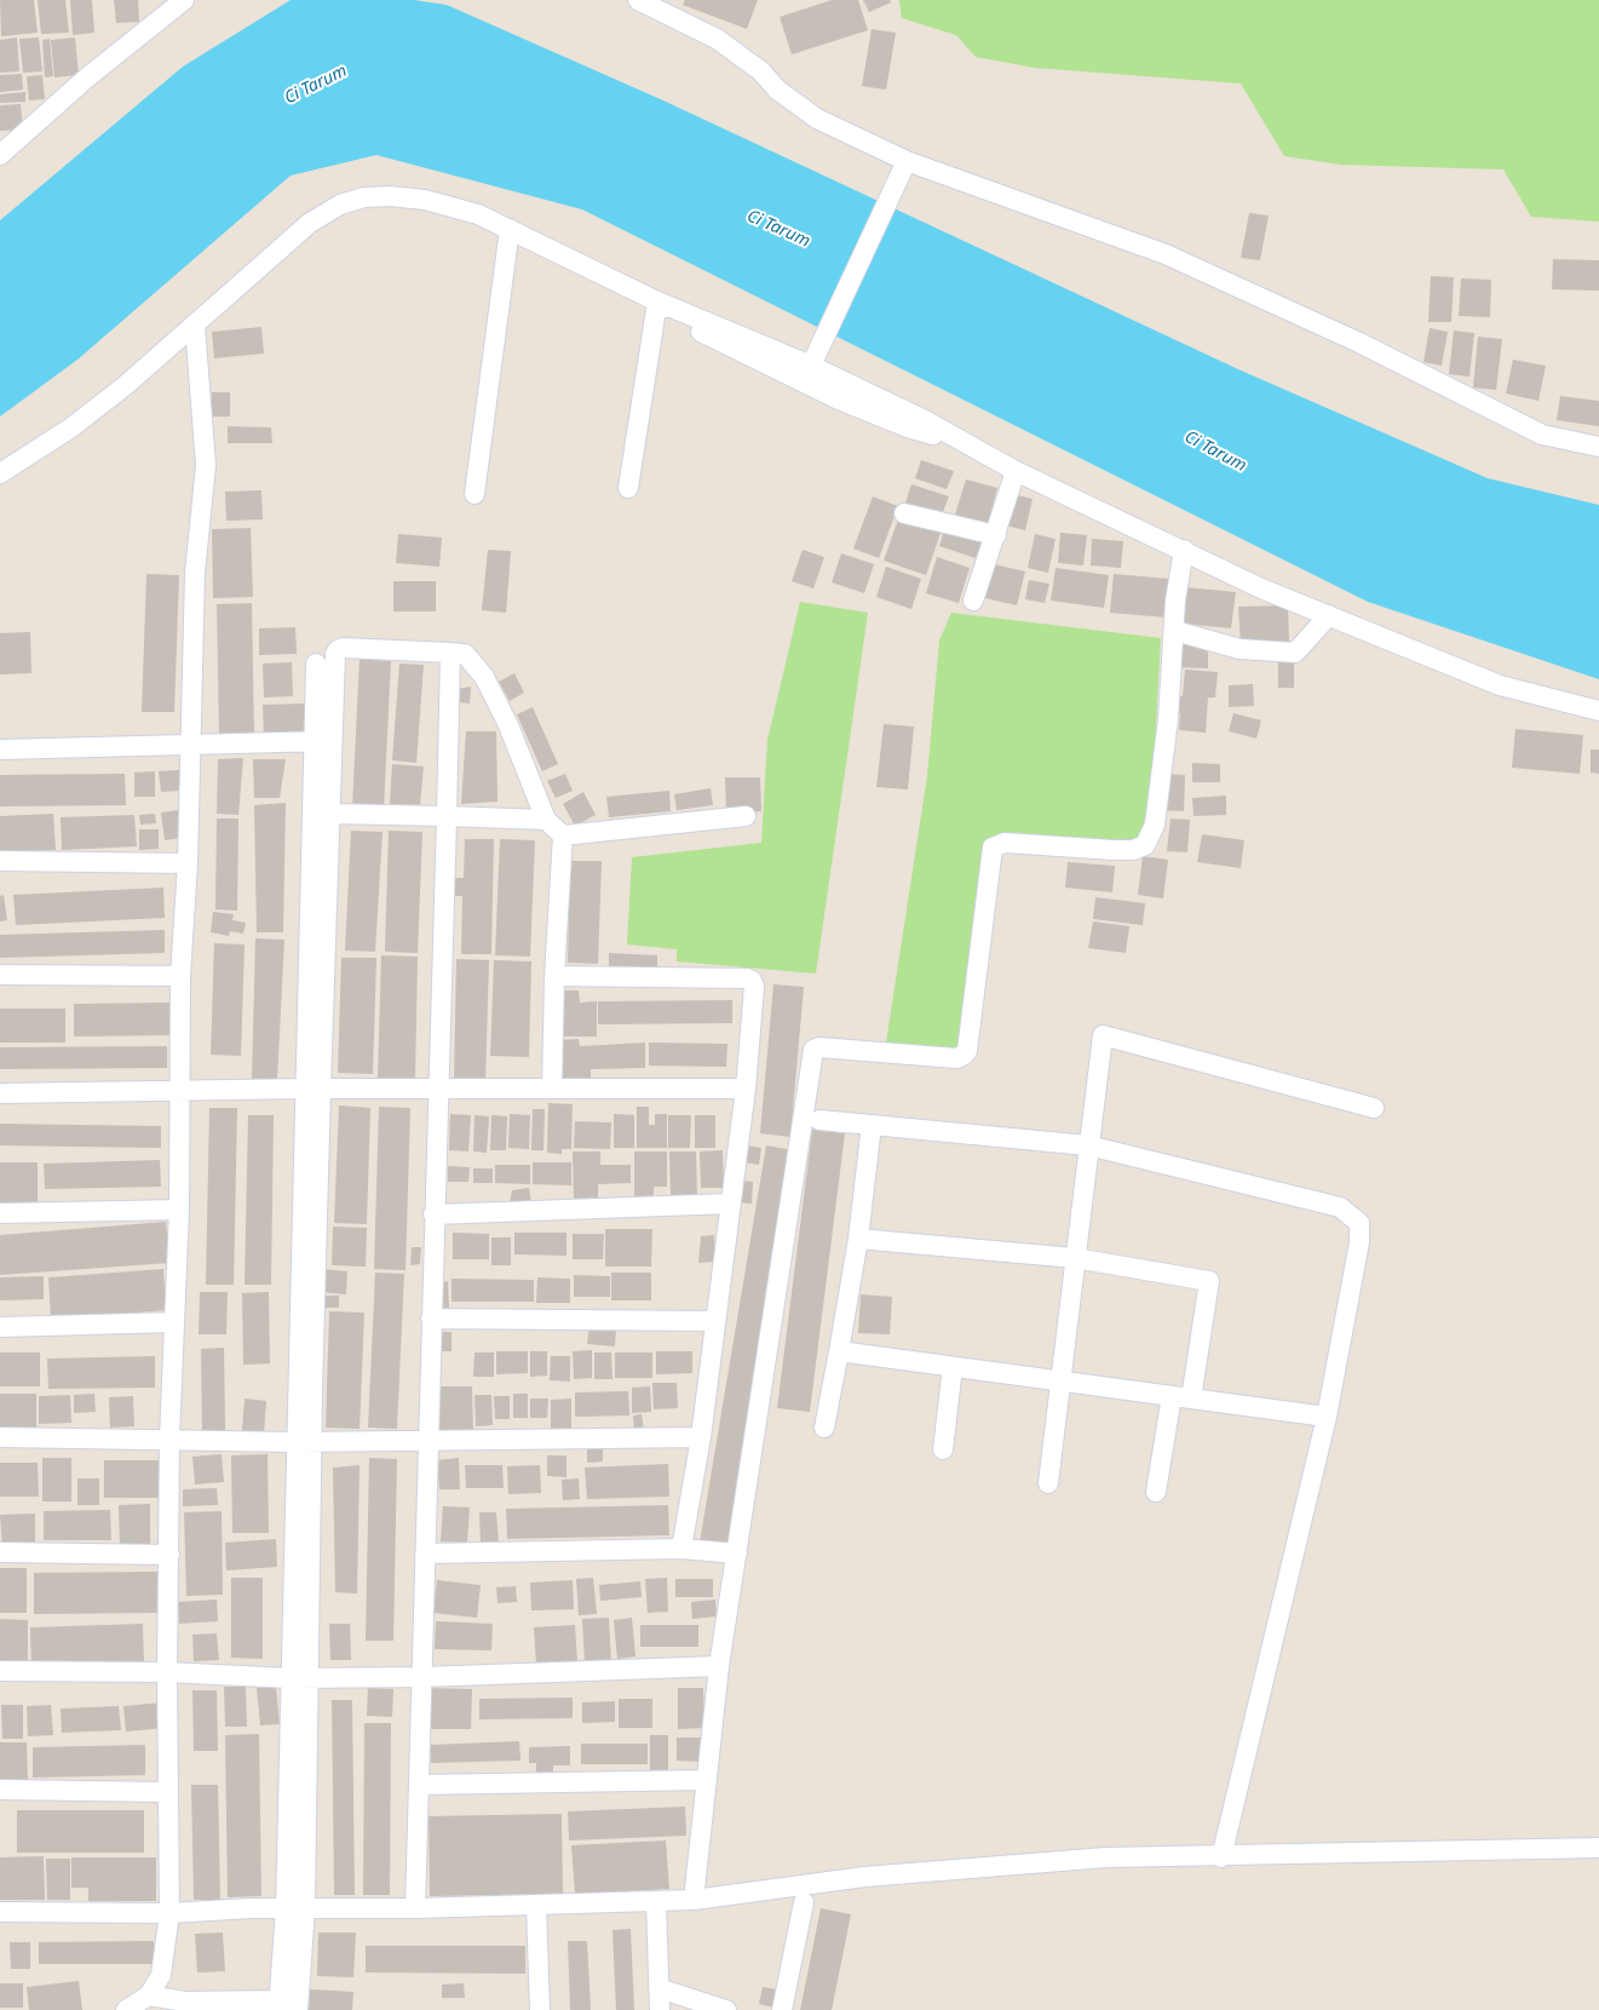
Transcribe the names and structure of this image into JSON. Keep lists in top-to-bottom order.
{
  "water": ["Ci Tarum"]
}
